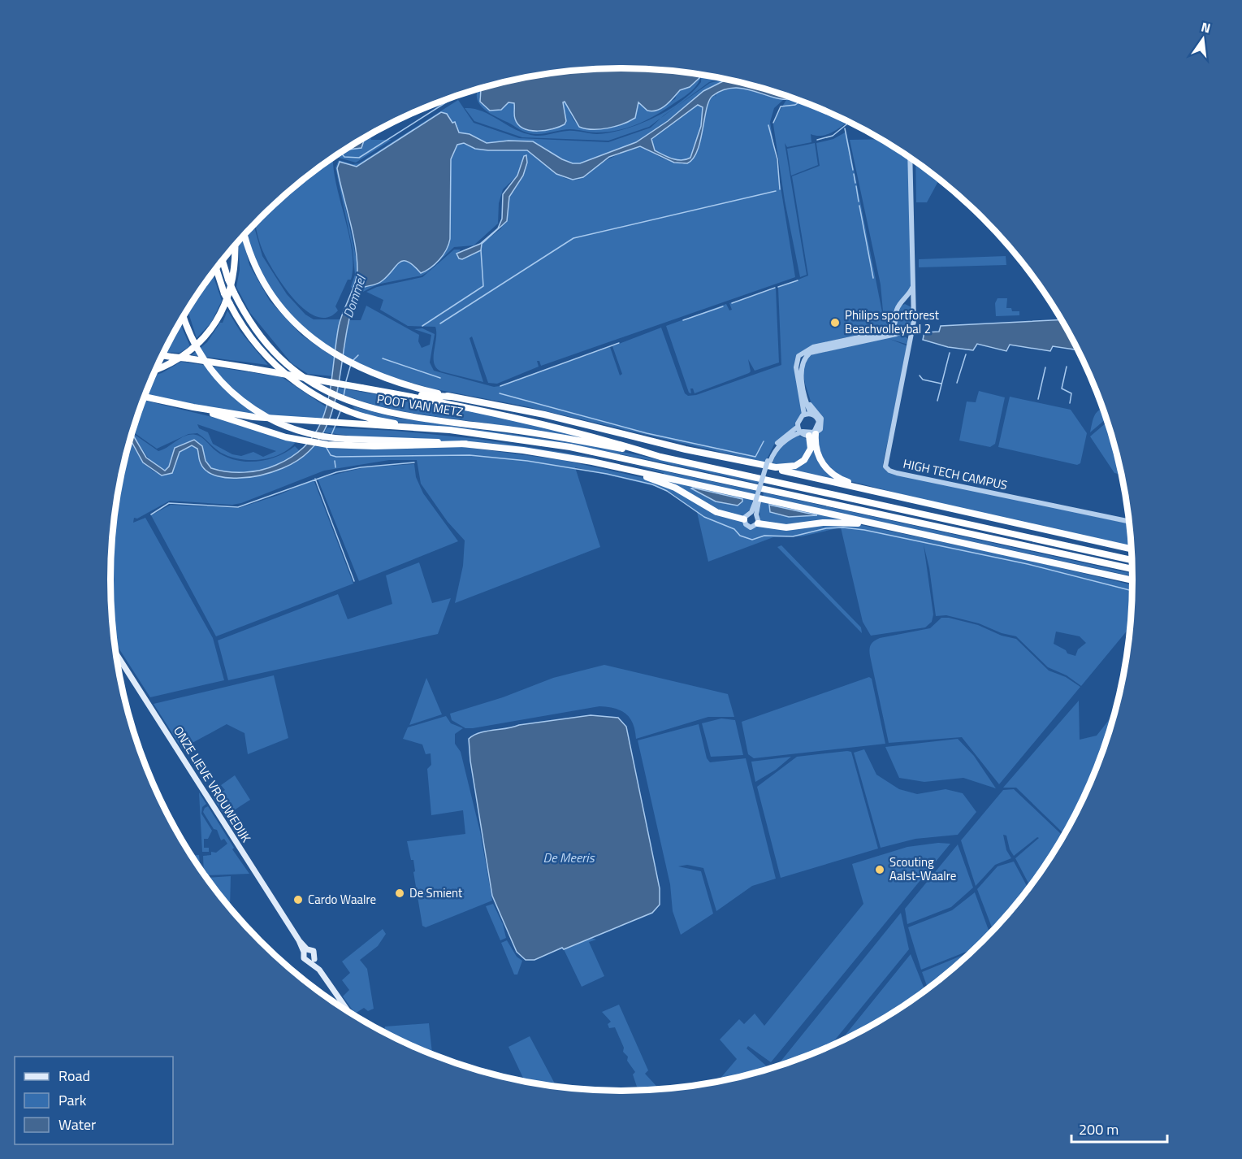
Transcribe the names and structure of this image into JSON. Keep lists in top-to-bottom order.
{
  "streets": {
    "highway": ["POOT VAN METZ"],
    "main road": ["ONZE LIEVE VROUWEDIJK"],
    "street": ["HIGH TECH CAMPUS"]
  },
  "water": ["Dommel", "De Meeris"],
  "places": [
    "Philips sportforest Beachvolleybal 2",
    "Scouting Aalst-Waalre",
    "De Smient",
    "Cardo Waalre"
  ],
  "legend": ["Road", "Park", "Water"],
  "scale_bar": "200 m",
  "north": "top"
}
